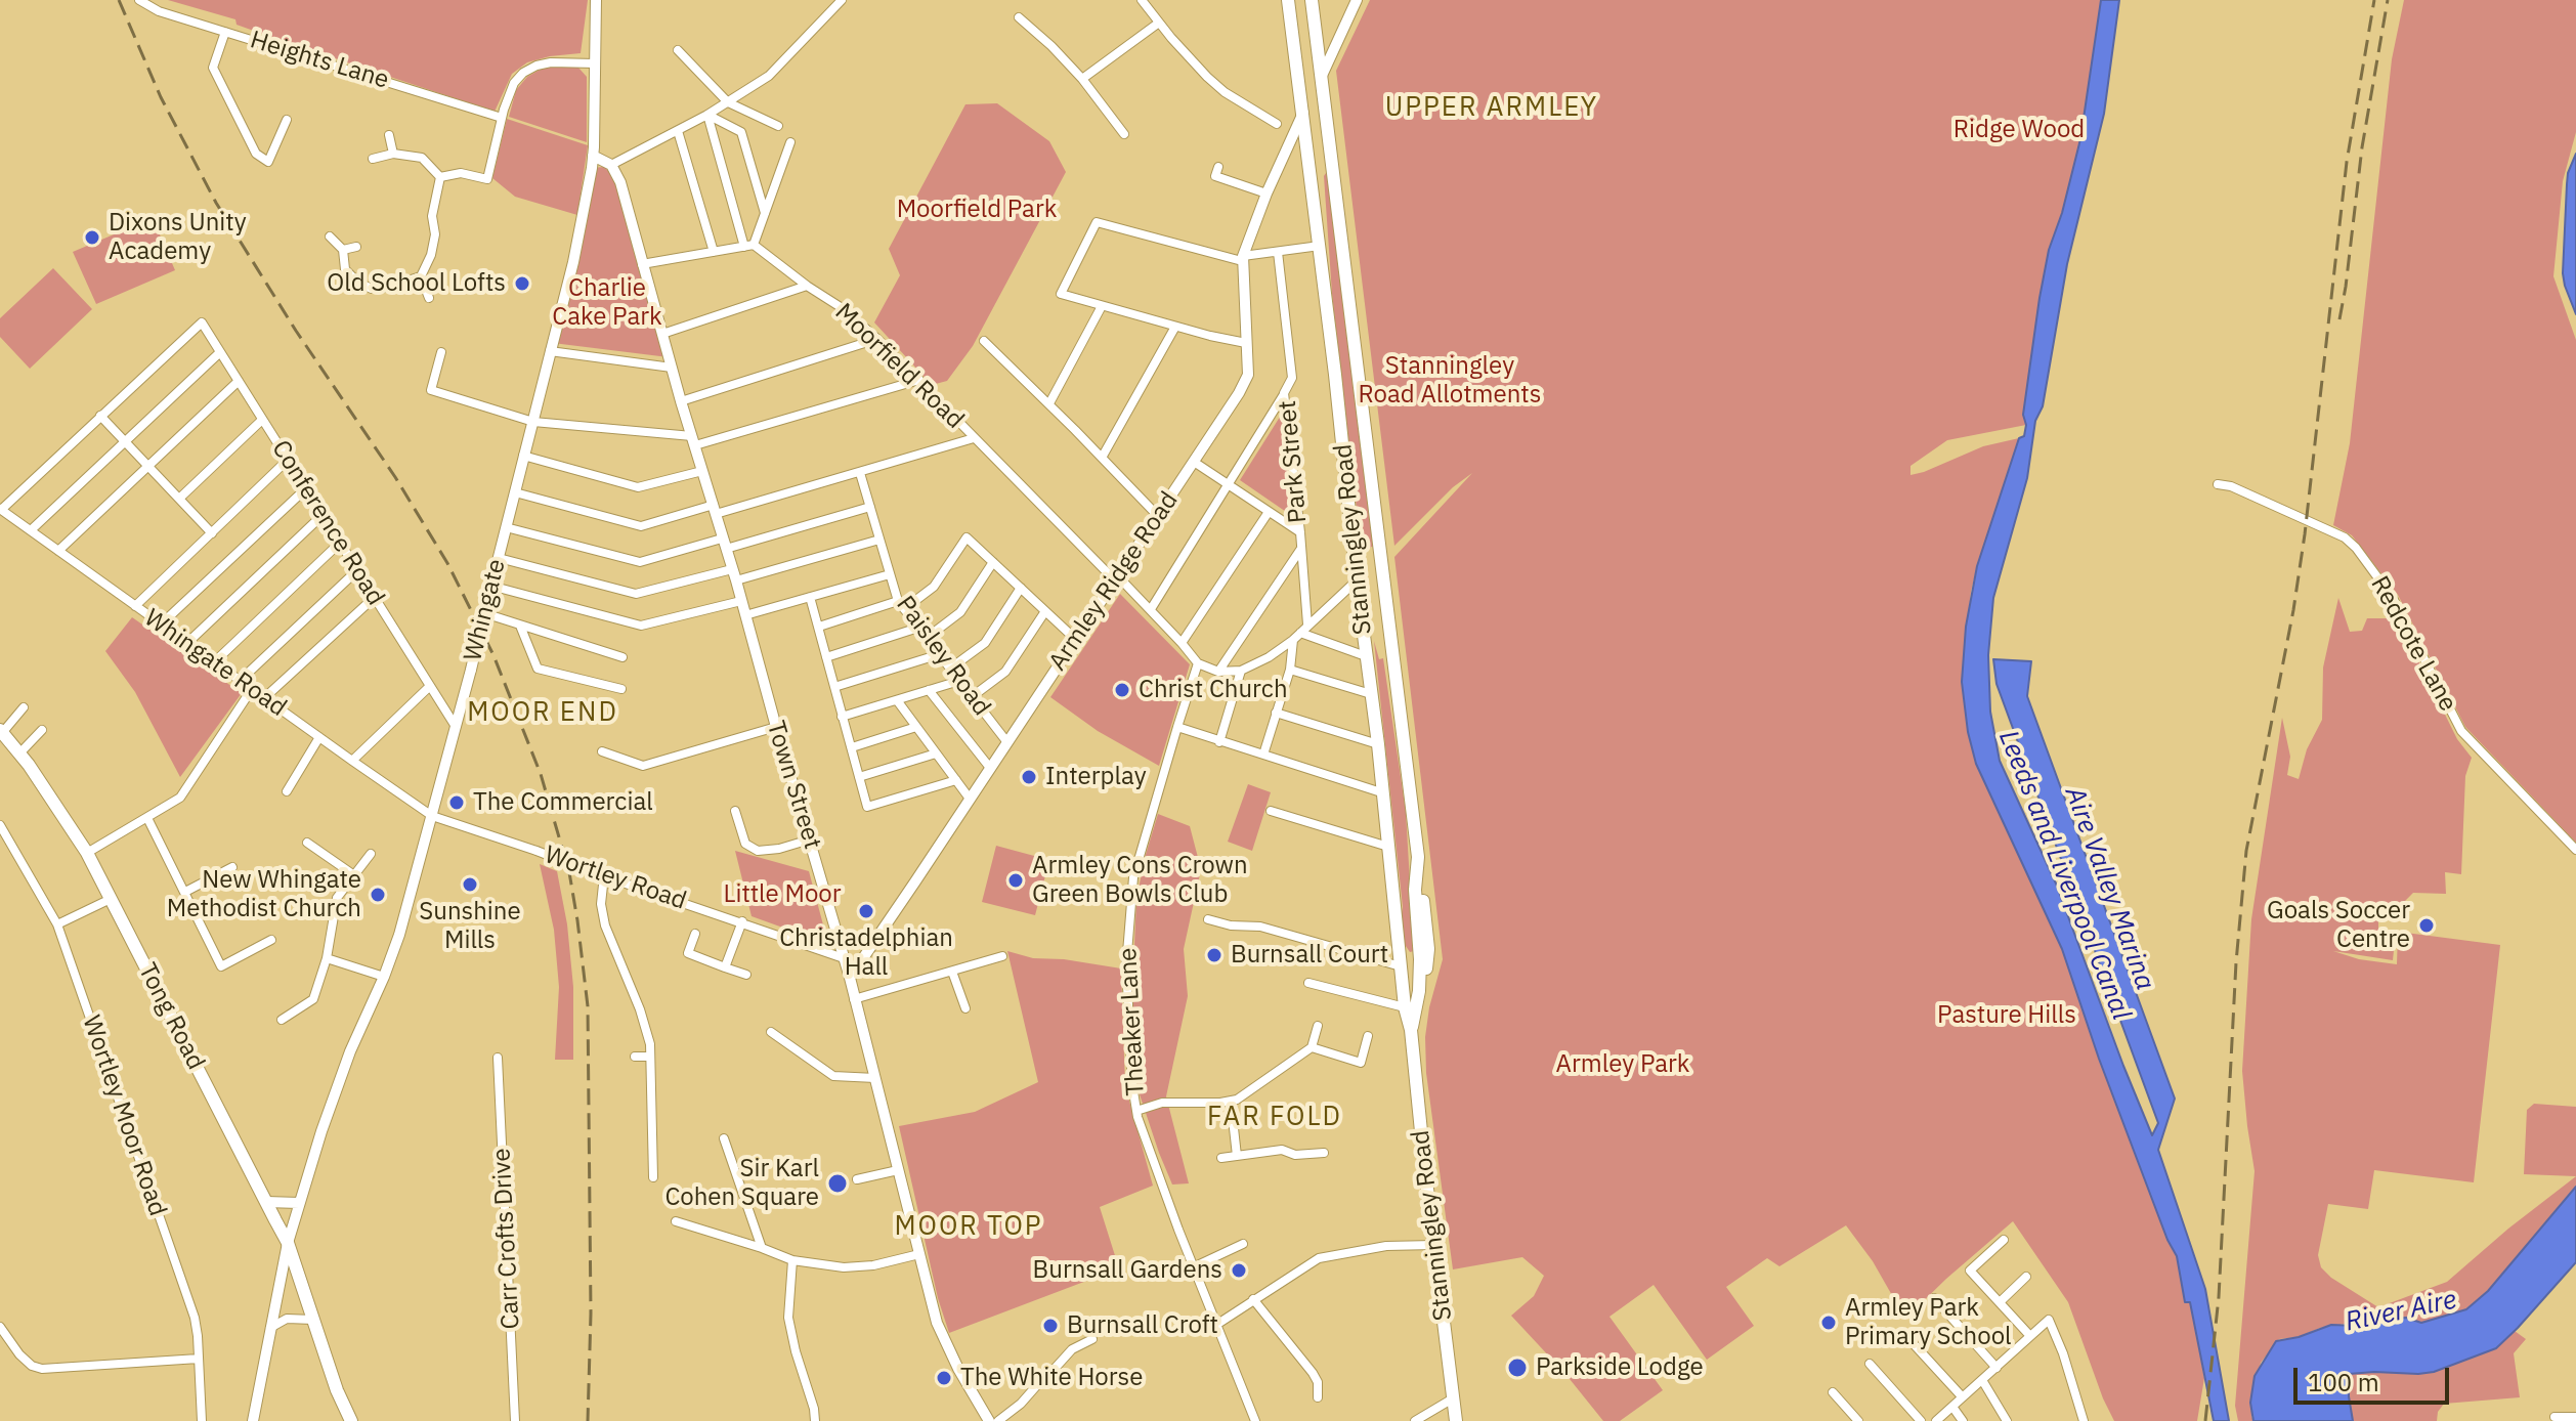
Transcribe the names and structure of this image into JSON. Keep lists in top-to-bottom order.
{
  "streets": {
    "main road": ["Stanningley Road", "Tong Road"],
    "street": [
      "Heights Lane",
      "Moorfield Road",
      "Park Street",
      "Conference Road",
      "Armley Ridge Road",
      "Whingate",
      "Redcote Lane",
      "Paisley Road",
      "Whingate Road",
      "Town Street",
      "Wortley Road",
      "Theaker Lane",
      "Wortley Moor Road",
      "Carr Crofts Drive"
    ]
  },
  "crossings": [
    ["Moorfield Road", "Park Street"],
    ["Moorfield Road", "Stanningley Road"],
    ["Moorfield Road", "Armley Ridge Road"],
    ["Moorfield Road", "Theaker Lane"],
    ["Conference Road", "Whingate"],
    ["Stanningley Road", "Armley Ridge Road"],
    ["Armley Ridge Road", "Paisley Road"],
    ["Armley Ridge Road", "Town Street"],
    ["Whingate", "Whingate Road"],
    ["Whingate", "Wortley Road"],
    ["Whingate", "Tong Road"],
    ["Whingate Road", "Wortley Road"],
    ["Town Street", "Wortley Road"]
  ],
  "districts": [
    "UPPER ARMLEY",
    "MOOR END",
    "FAR FOLD",
    "MOOR TOP"
  ],
  "water": ["Leeds and Liverpool Canal", "Aire Valley Marina", "River Aire"],
  "parks": [
    "Ridge Wood",
    "Moorfield Park",
    "Charlie Cake Park",
    "Stanningley Road Allotments",
    "Little Moor",
    "Pasture Hills",
    "Armley Park"
  ],
  "places": [
    "Dixons Unity Academy",
    "Old School Lofts",
    "Christ Church",
    "Interplay",
    "The Commercial",
    "Armley Cons Crown Green Bowls Club",
    "Sunshine Mills",
    "New Whingate Methodist Church",
    "Christadelphian Hall",
    "Goals Soccer Centre",
    "Burnsall Court",
    "Sir Karl Cohen Square",
    "Burnsall Gardens",
    "Armley Park Primary School",
    "Burnsall Croft",
    "Parkside Lodge",
    "The White Horse"
  ],
  "scale_bar": "100 m"
}
